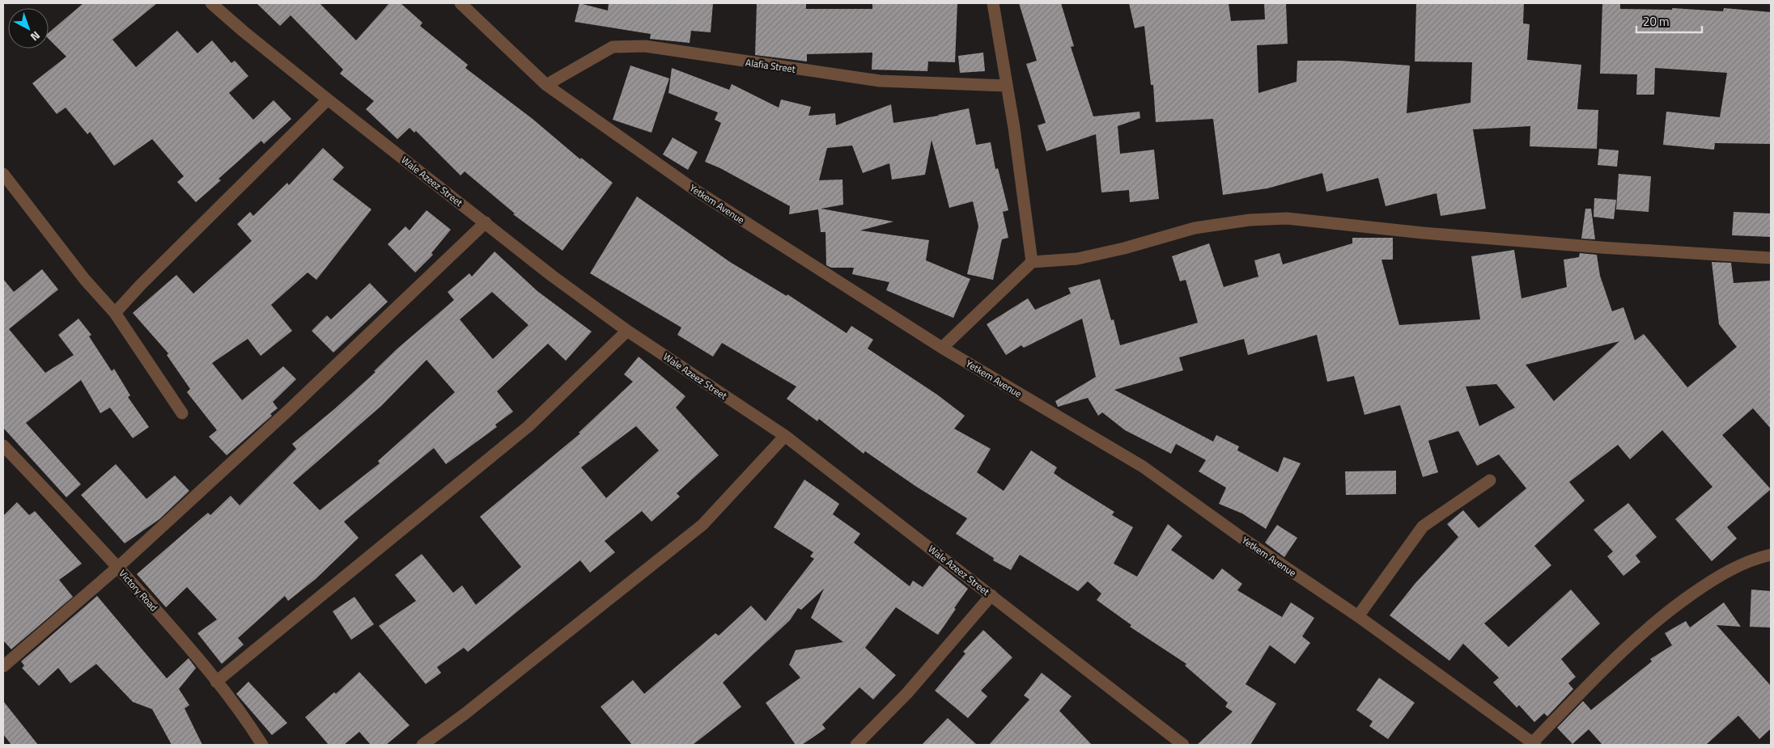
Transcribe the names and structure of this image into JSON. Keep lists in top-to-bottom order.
{
  "streets": {
    "street": [
      "Alafia Street",
      "Wale Azeez Street",
      "Yetkem Avenue",
      "Victory Road"
    ]
  },
  "crossings": [
    ["Alafia Street", "Yetkem Avenue"]
  ],
  "scale_bar": "20 m",
  "north": "bottom right"
}
